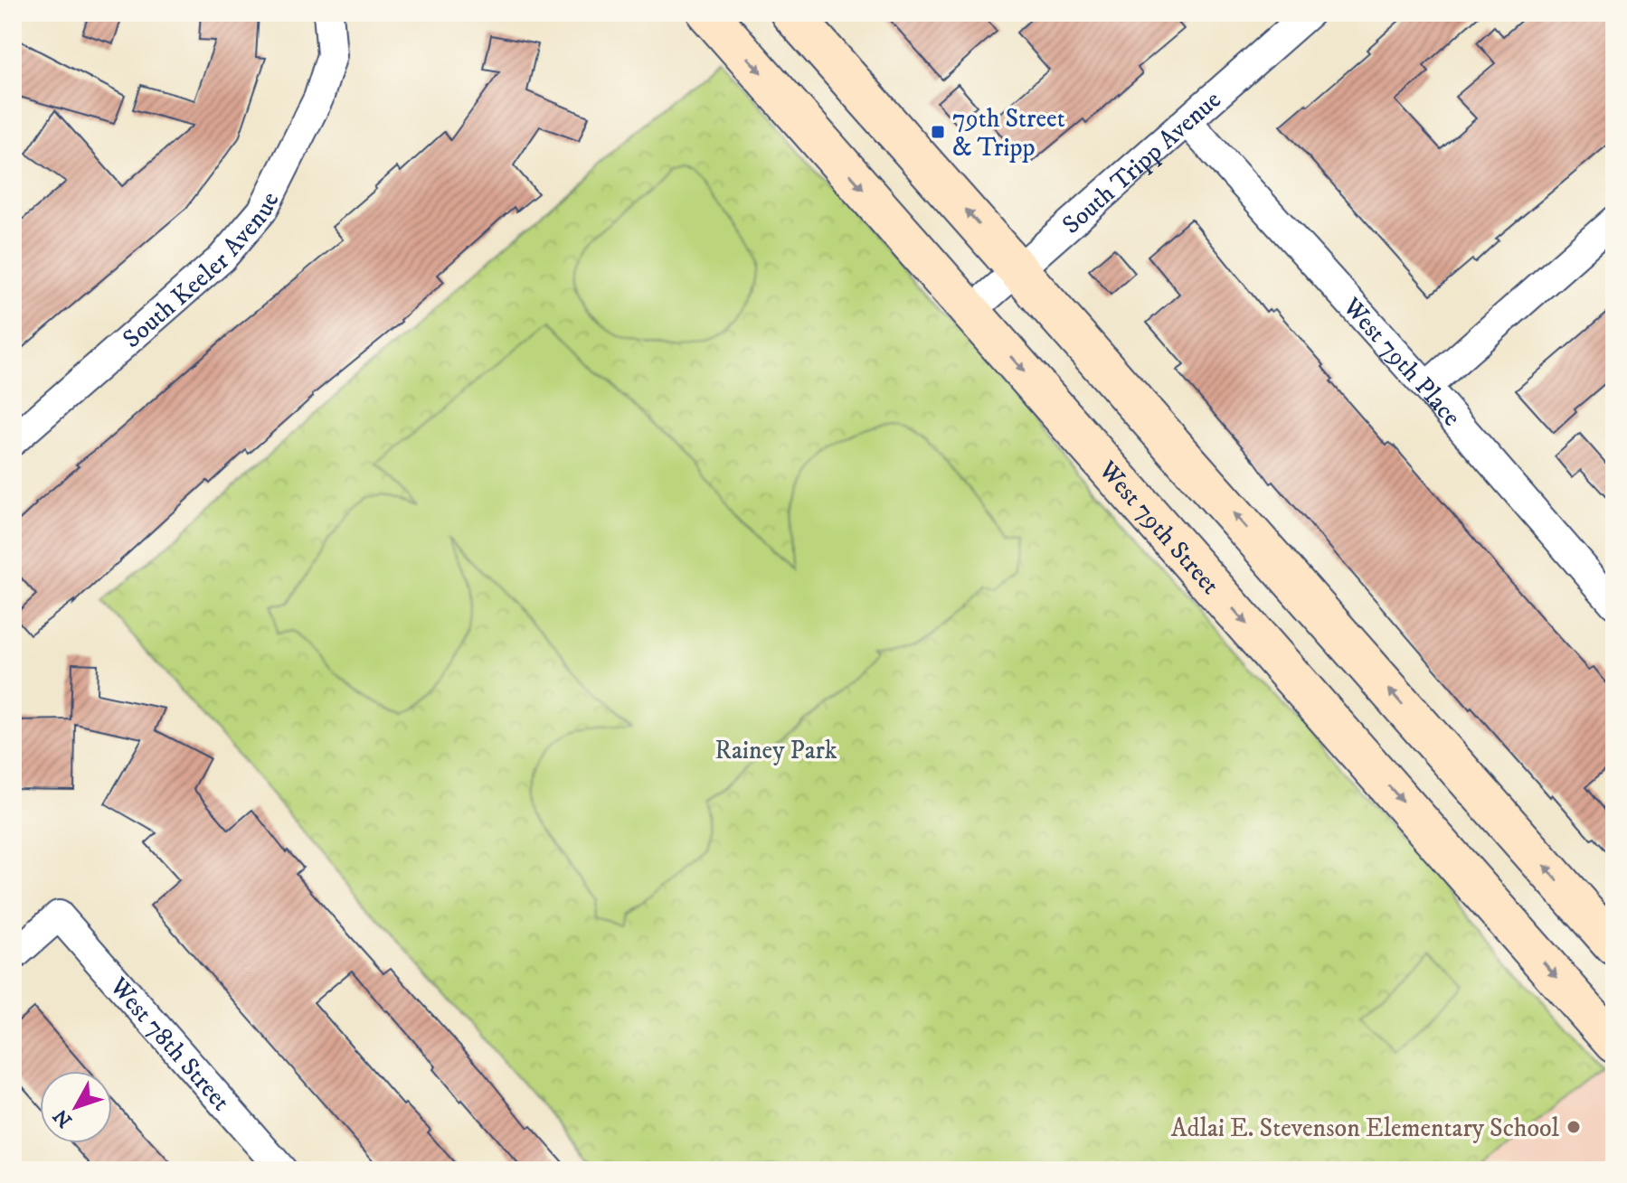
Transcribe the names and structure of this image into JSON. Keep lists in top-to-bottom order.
{
  "streets": {
    "main road": ["West 79th Street"],
    "street": [
      "South Tripp Avenue",
      "South Keeler Avenue",
      "West 79th Place",
      "West 78th Street"
    ]
  },
  "crossings": [
    ["South Tripp Avenue", "West 79th Place"],
    ["South Tripp Avenue", "West 79th Street"]
  ],
  "parks": ["Rainey Park"],
  "places": {
    "transit": ["79th Street & Tripp"],
    "other": ["Adlai E. Stevenson Elementary School"]
  },
  "north": "bottom left"
}
